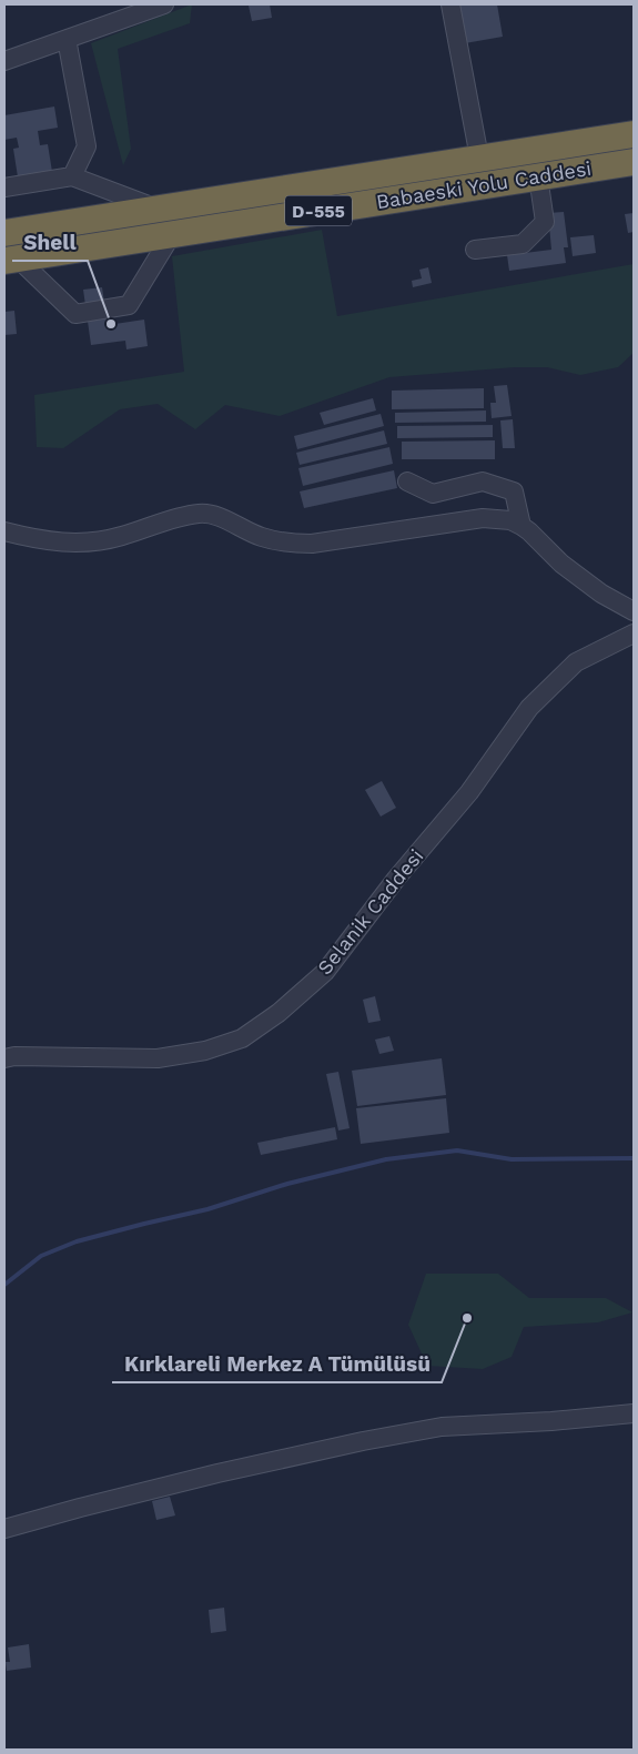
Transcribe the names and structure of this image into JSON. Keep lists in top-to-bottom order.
{
  "streets": {
    "highway": ["Babaeski Yolu Caddesi", "D-555"],
    "street": ["Selanik Caddesi"]
  },
  "places": ["Shell", "Kırklareli Merkez A Tümülüsü"]
}
